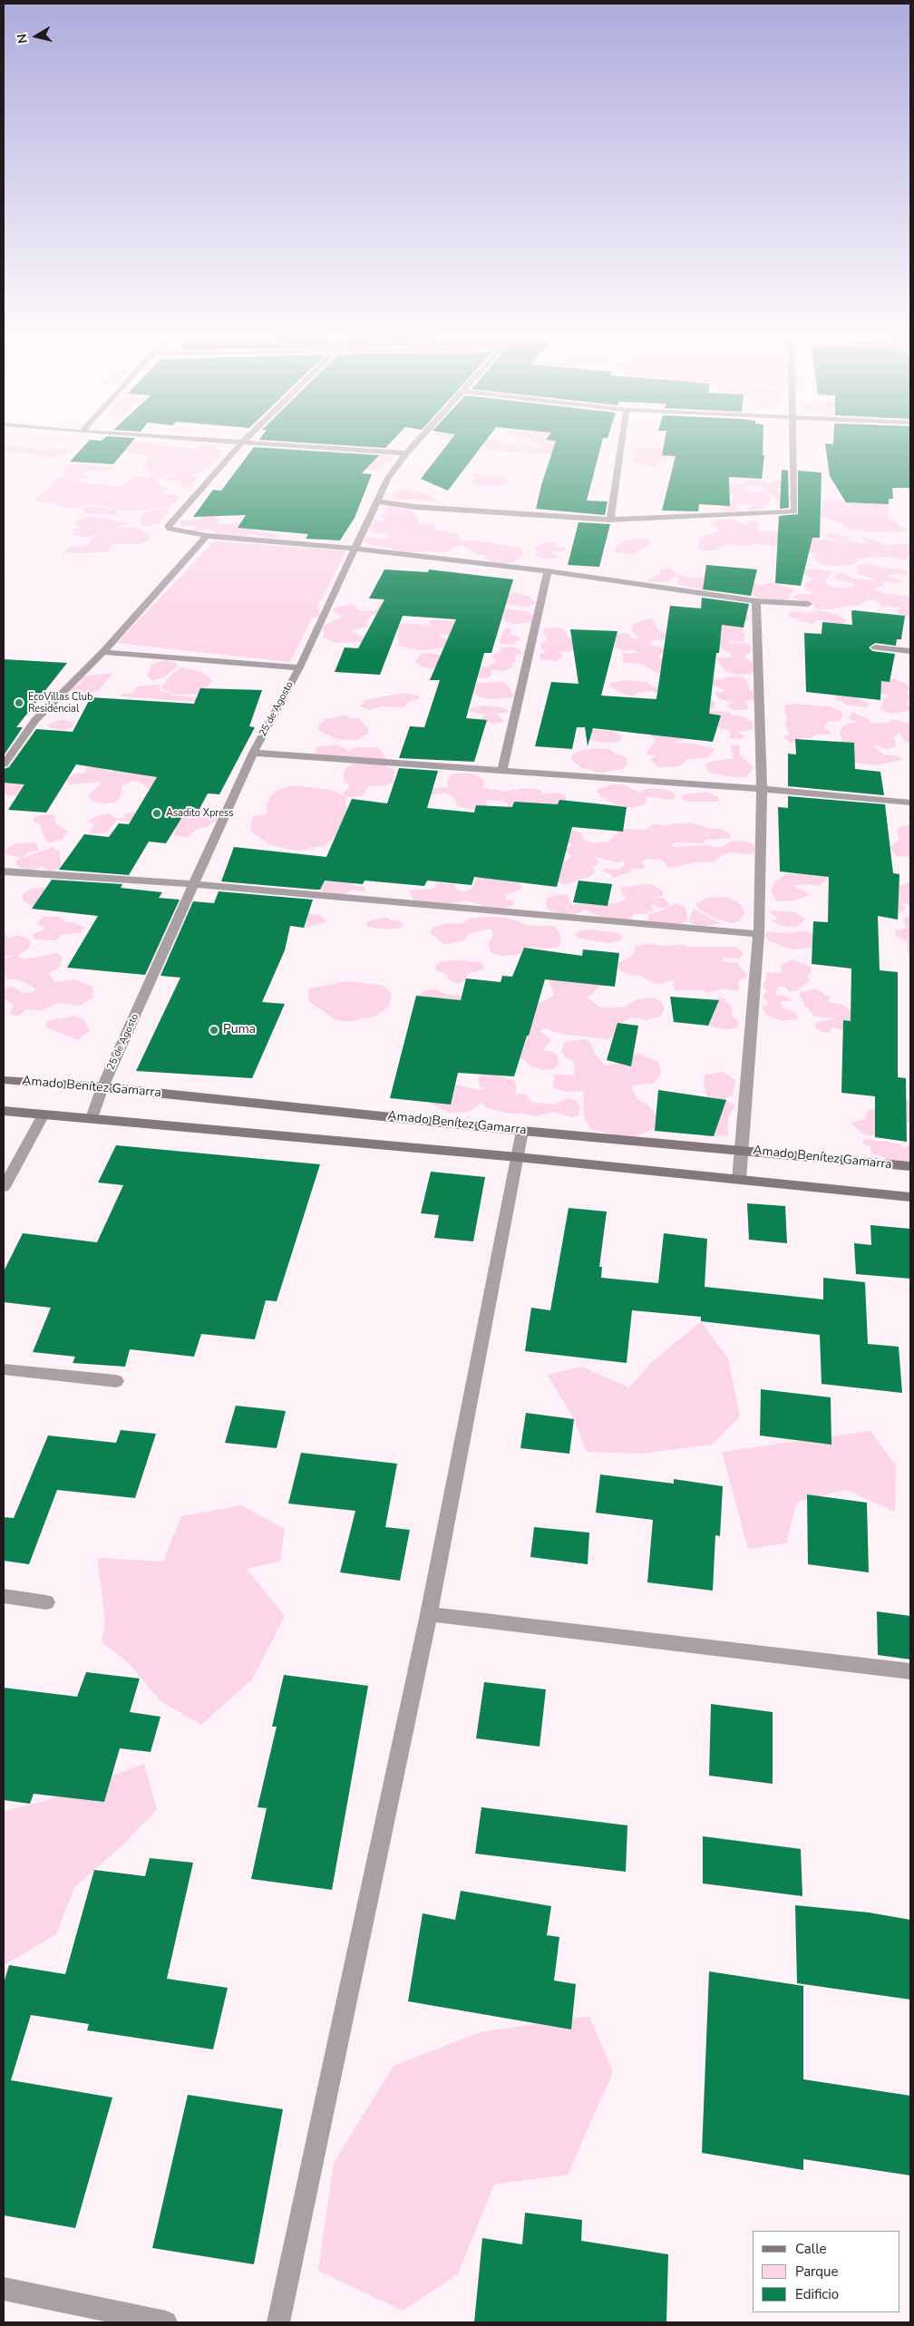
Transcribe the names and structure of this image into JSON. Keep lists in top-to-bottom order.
{
  "streets": {
    "main road": ["Amado Benítez Gamarra"],
    "street": ["25 de Agosto"]
  },
  "crossings": [
    ["25 de Agosto", "Amado Benítez Gamarra"]
  ],
  "places": ["EcoVillas Club Residencial", "Asadito Xpress", "Puma"],
  "legend": ["Calle", "Parque", "Edificio"],
  "north": "left"
}
